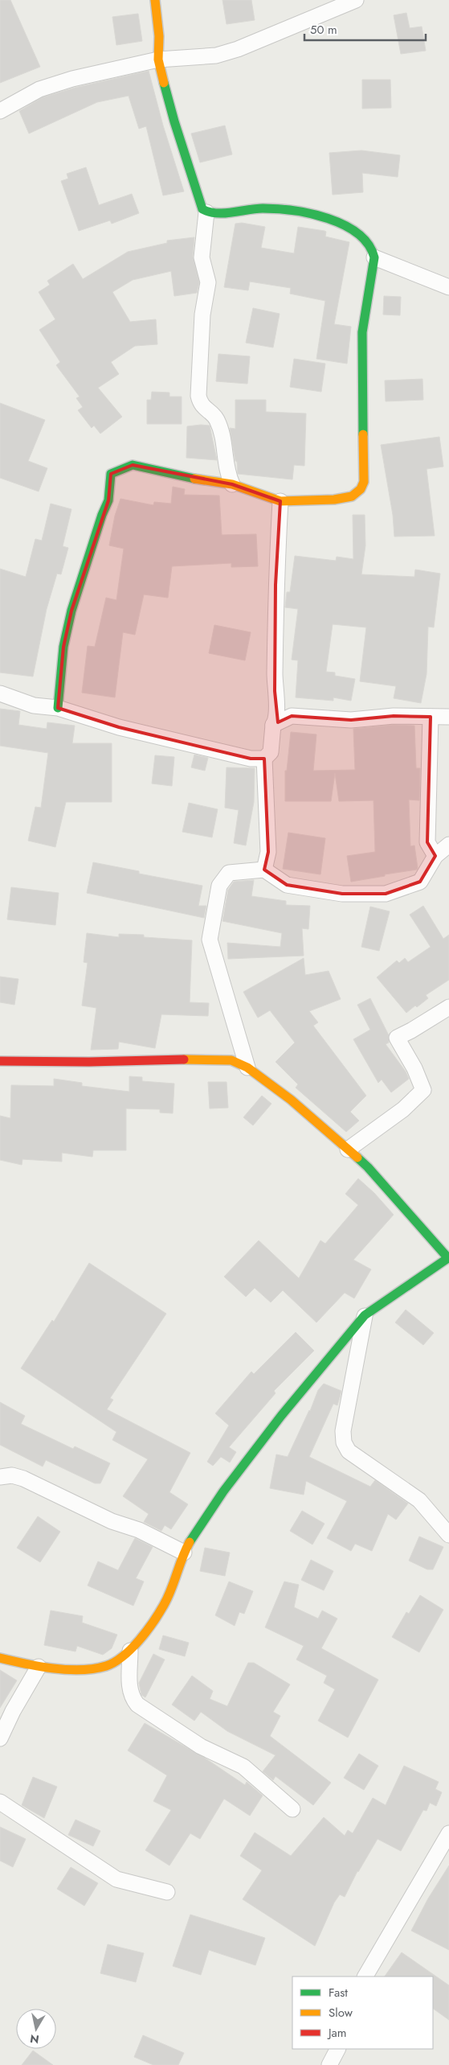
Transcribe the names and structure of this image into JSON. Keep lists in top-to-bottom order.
{
  "legend": ["Fast", "Slow", "Jam"],
  "scale_bar": "50 m",
  "north": "bottom"
}
